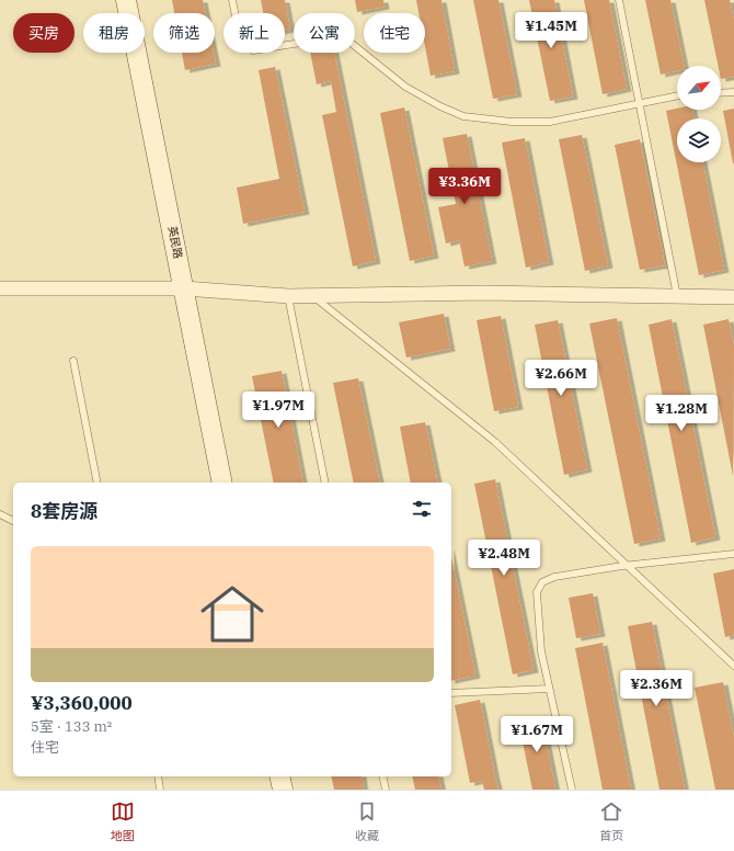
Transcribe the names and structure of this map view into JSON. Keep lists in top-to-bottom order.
{
  "streets": {
    "street": ["英民路"]
  },
  "north": "top right",
  "page": {
    "price": [
      "¥1.45M",
      "¥3.36M",
      "¥2.66M",
      "¥1.97M",
      "¥1.28M",
      "¥2.48M",
      "¥2.36M",
      "¥1.67M"
    ],
    "chip": [
      "买房",
      "租房",
      "筛选",
      "新上",
      "公寓",
      "住宅"
    ],
    "heading": "8套房源",
    "list": [
      {
        "name": "¥3,360,000",
        "note": "5室 · 133 m² · 住宅"
      }
    ],
    "tabs": ["地图", "收藏", "首页"]
  }
}
